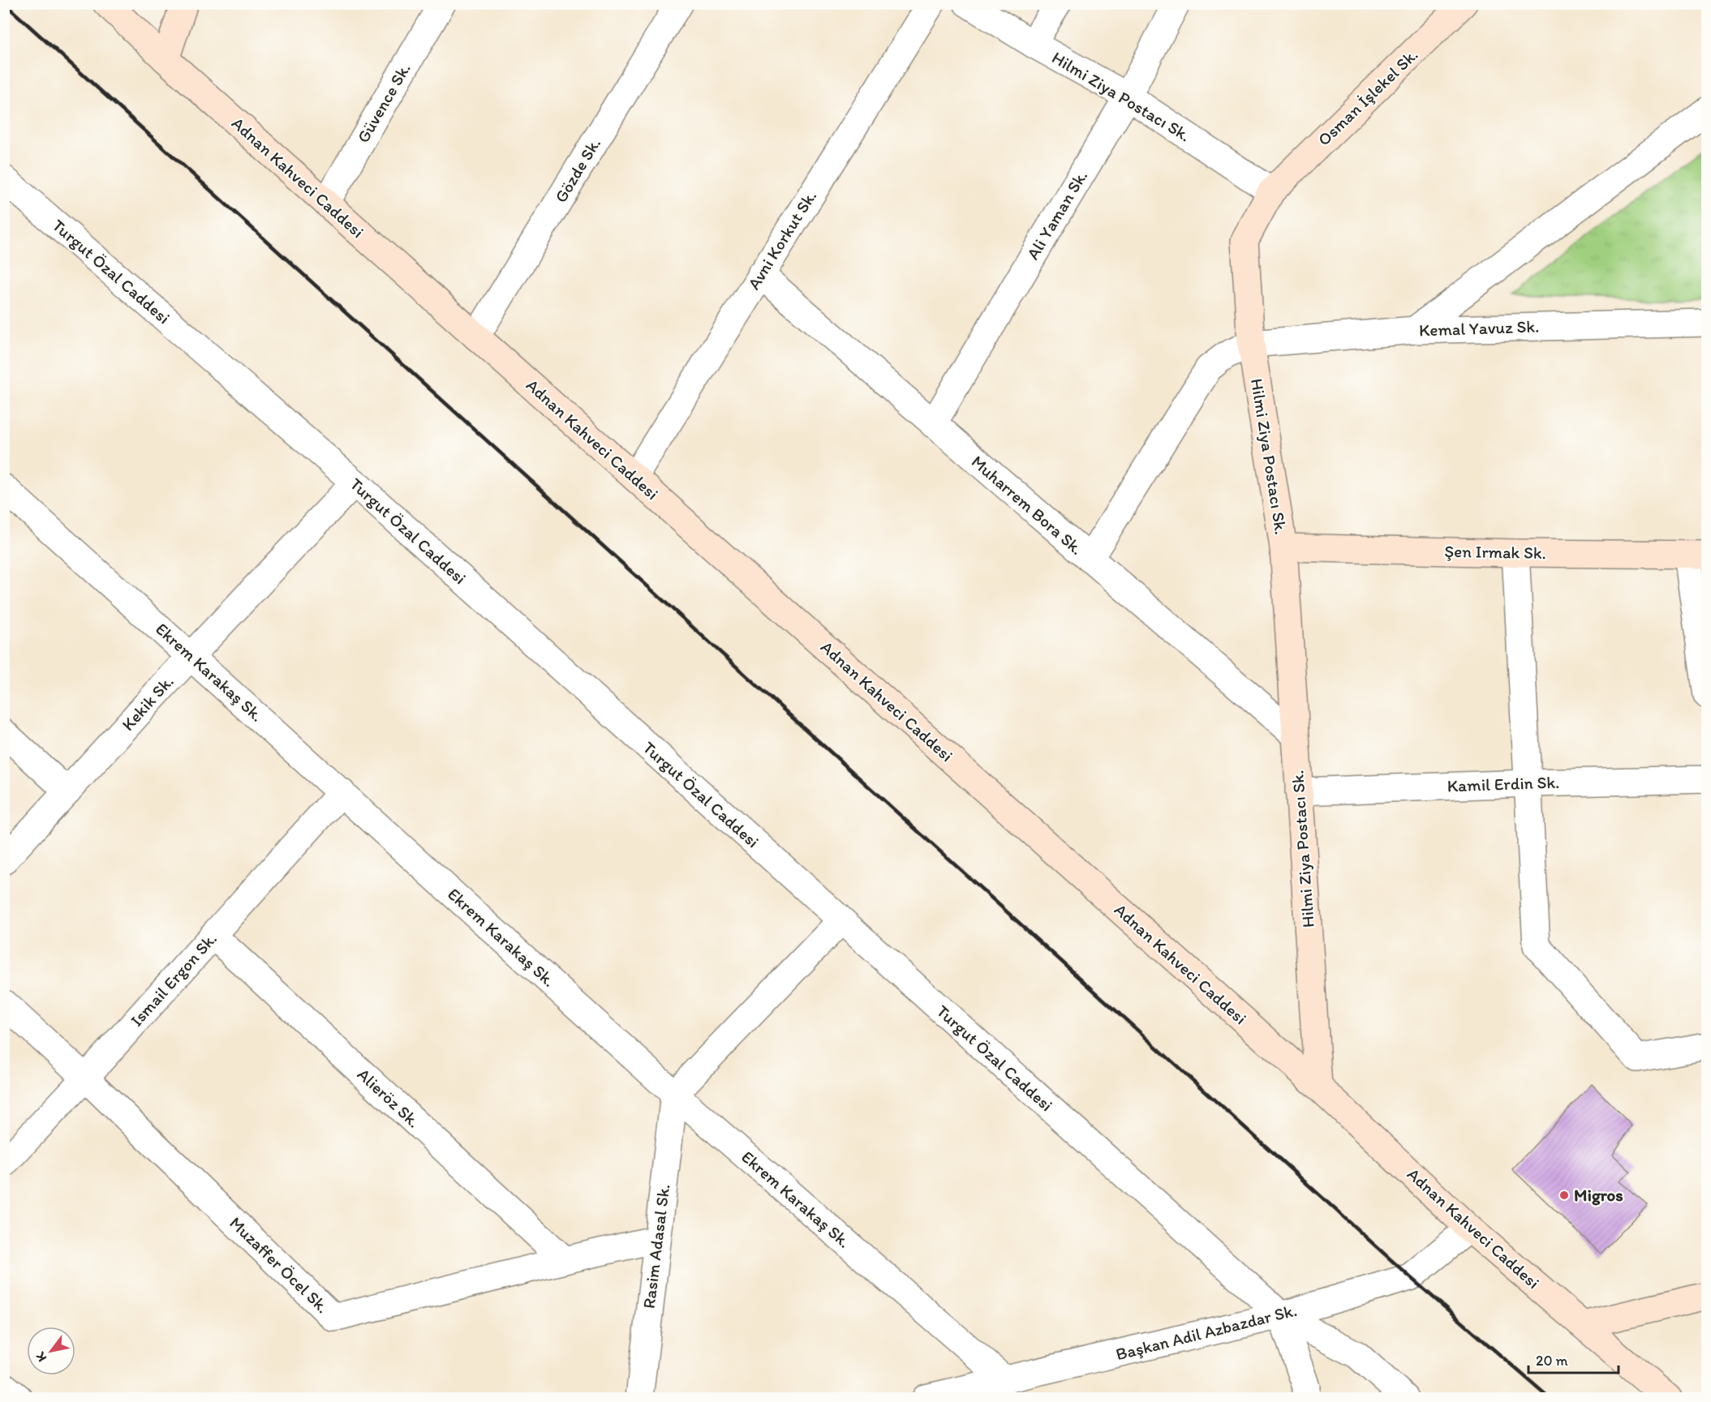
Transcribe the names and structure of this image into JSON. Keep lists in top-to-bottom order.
{
  "streets": {
    "main road": [
      "Hilmi Ziya Postacı Sk.",
      "Osman İşlekel Sk.",
      "Adnan Kahveci Caddesi",
      "Şen Irmak Sk."
    ],
    "street": [
      "Güvence Sk.",
      "Gözde Sk.",
      "Ali Yaman Sk.",
      "Avni Korkut Sk.",
      "Turgut Özal Caddesi",
      "Kemal Yavuz Sk.",
      "Muharrem Bora Sk.",
      "Ekrem Karakaş Sk.",
      "Kekik Sk.",
      "Kamil Erdin Sk.",
      "Ismail Ergon Sk.",
      "Alieröz Sk.",
      "Rasim Adasal Sk.",
      "Muzaffer Öcel Sk.",
      "Başkan Adil Azbazdar Sk."
    ]
  },
  "crossings": [
    ["Hilmi Ziya Postacı Sk.", "Osman İşlekel Sk."],
    ["Hilmi Ziya Postacı Sk.", "Adnan Kahveci Caddesi"],
    ["Hilmi Ziya Postacı Sk.", "Ali Yaman Sk."],
    ["Hilmi Ziya Postacı Sk.", "Kemal Yavuz Sk."],
    ["Hilmi Ziya Postacı Sk.", "Muharrem Bora Sk."],
    ["Hilmi Ziya Postacı Sk.", "Şen Irmak Sk."],
    ["Hilmi Ziya Postacı Sk.", "Kamil Erdin Sk."],
    ["Güvence Sk.", "Adnan Kahveci Caddesi"],
    ["Gözde Sk.", "Adnan Kahveci Caddesi"],
    ["Adnan Kahveci Caddesi", "Avni Korkut Sk."],
    ["Adnan Kahveci Caddesi", "Başkan Adil Azbazdar Sk."],
    ["Ali Yaman Sk.", "Muharrem Bora Sk."],
    ["Avni Korkut Sk.", "Muharrem Bora Sk."],
    ["Turgut Özal Caddesi", "Kekik Sk."],
    ["Turgut Özal Caddesi", "Başkan Adil Azbazdar Sk."],
    ["Kemal Yavuz Sk.", "Muharrem Bora Sk."],
    ["Ekrem Karakaş Sk.", "Kekik Sk."],
    ["Ekrem Karakaş Sk.", "Ismail Ergon Sk."],
    ["Ekrem Karakaş Sk.", "Rasim Adasal Sk."],
    ["Ekrem Karakaş Sk.", "Başkan Adil Azbazdar Sk."],
    ["Ismail Ergon Sk.", "Alieröz Sk."],
    ["Ismail Ergon Sk.", "Muzaffer Öcel Sk."],
    ["Alieröz Sk.", "Muzaffer Öcel Sk."],
    ["Rasim Adasal Sk.", "Muzaffer Öcel Sk."]
  ],
  "places": ["Migros"],
  "scale_bar": "20 m",
  "north": "bottom left"
}
